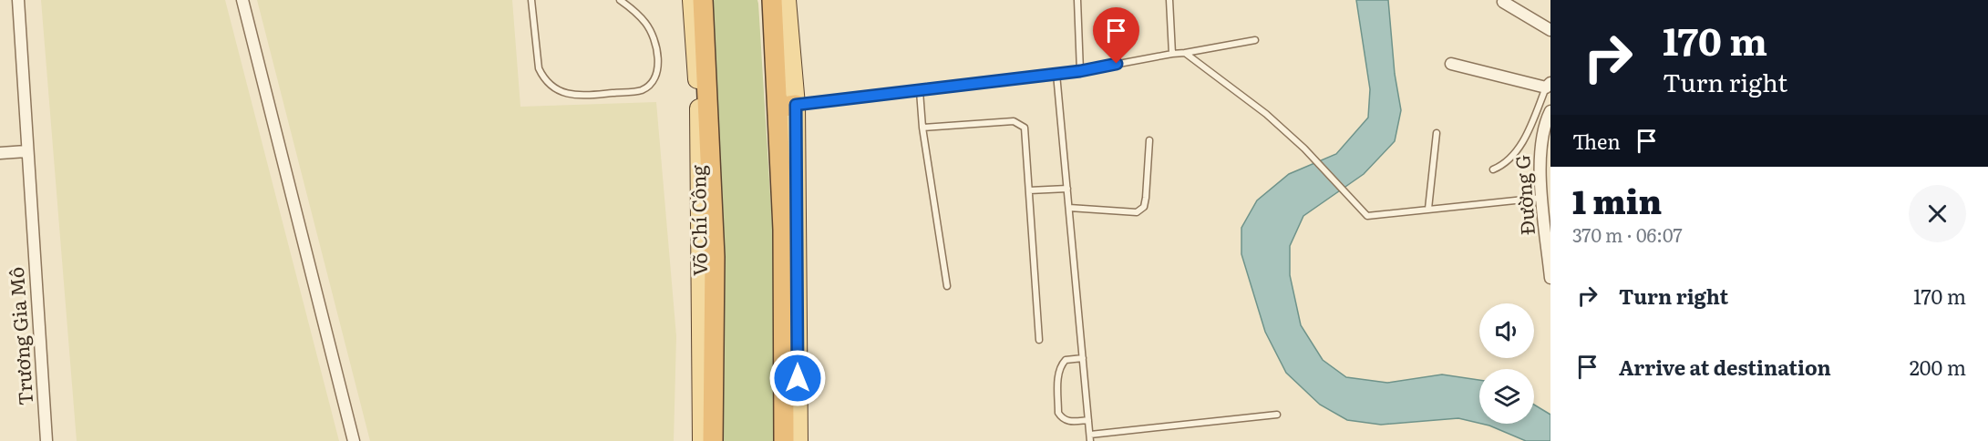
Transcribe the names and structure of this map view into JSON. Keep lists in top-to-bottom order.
{
  "streets": {
    "highway": ["Võ Chí Công"],
    "street": ["Đường G", "Trương Gia Mô"]
  },
  "page": {
    "turn": ["170 m", "Turn right"],
    "then": "Then",
    "heading": ["1 min", "370 m · 06:07"],
    "list": [
      {
        "name": "Turn right",
        "value": "170 m"
      },
      {
        "name": "Arrive at destination",
        "value": "200 m"
      }
    ]
  }
}
